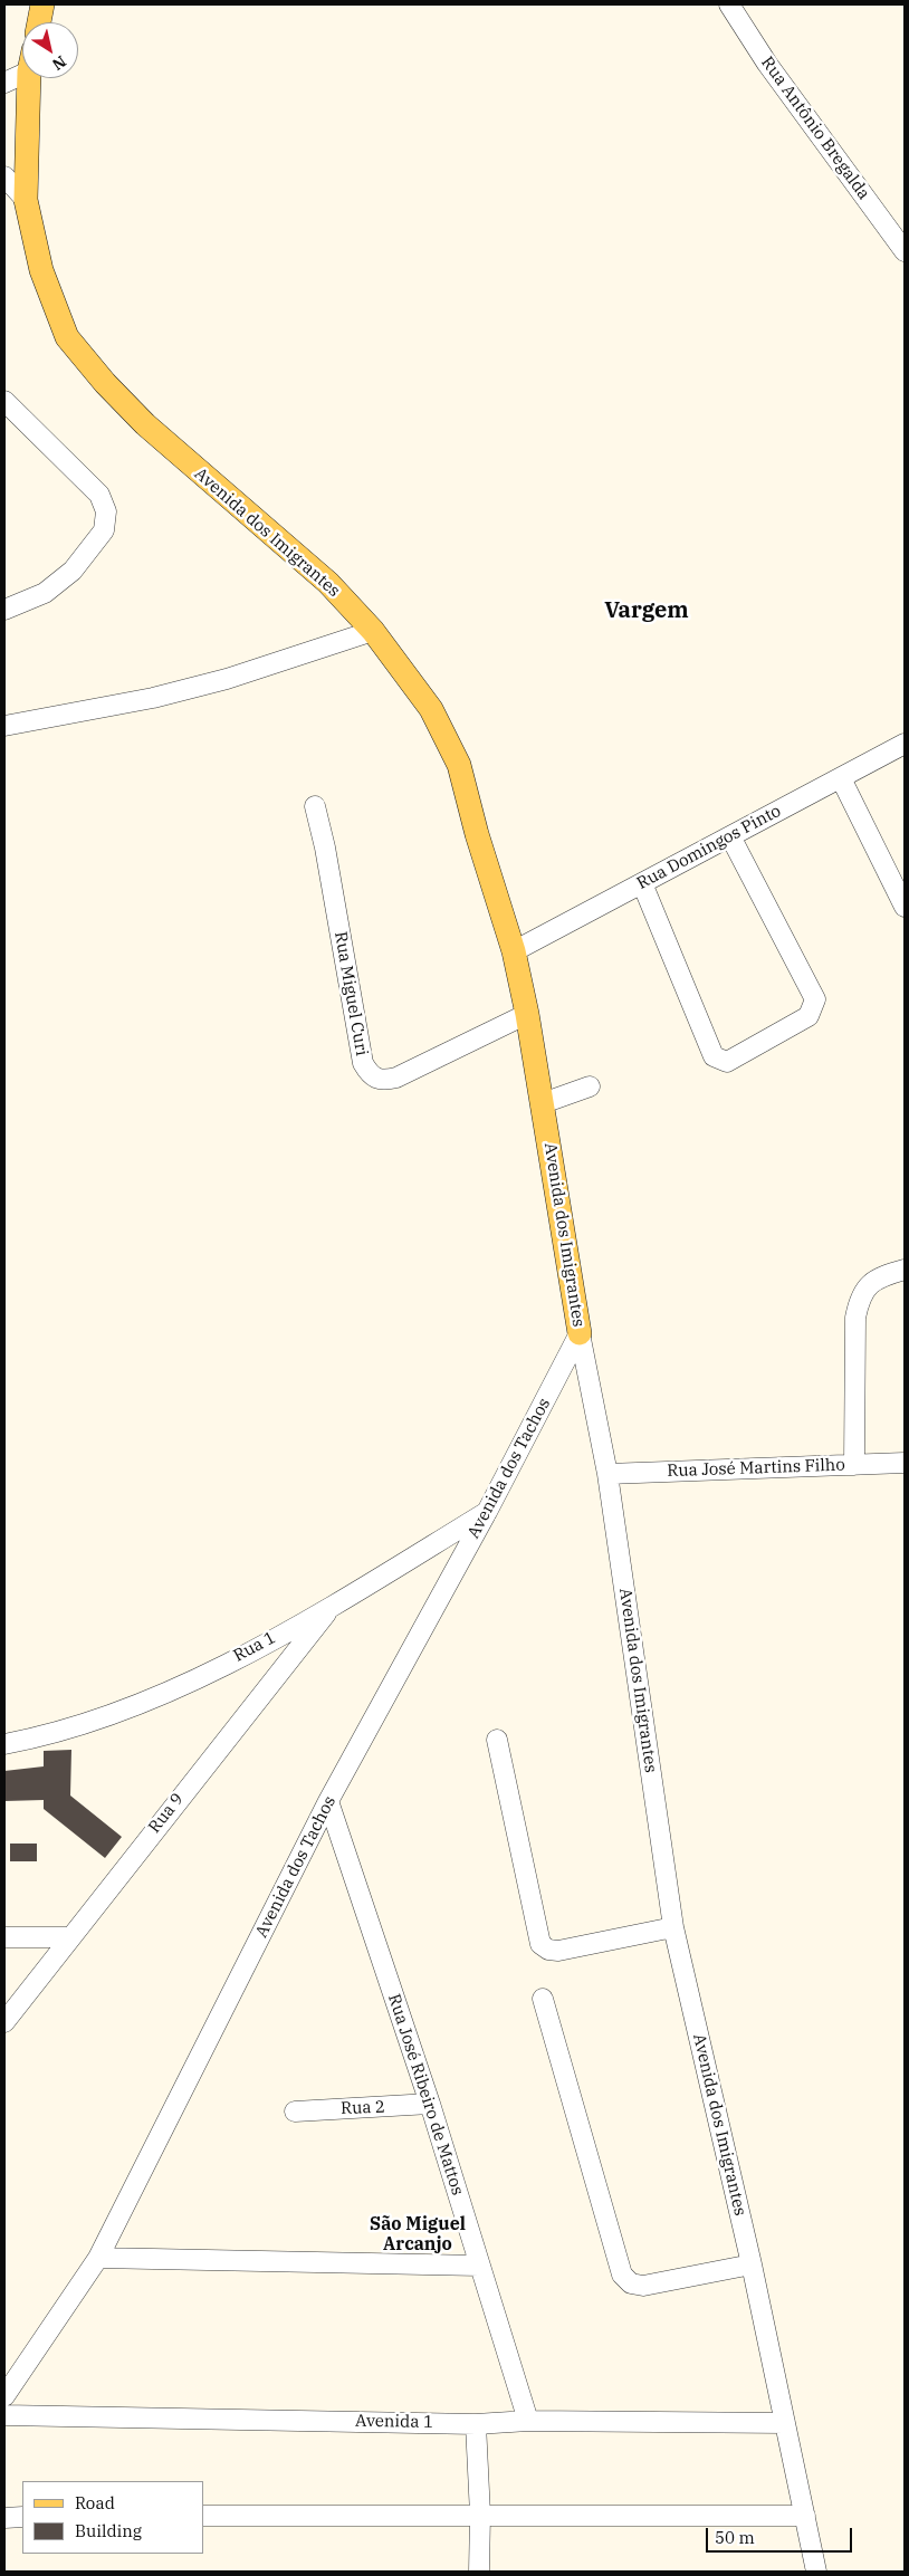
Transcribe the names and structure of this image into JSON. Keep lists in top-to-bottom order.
{
  "streets": {
    "main road": ["Avenida dos Imigrantes"],
    "street": [
      "Rua Antônio Bregalda",
      "Rua Domingos Pinto",
      "Rua Miguel Curi",
      "Avenida dos Tachos",
      "Rua José Martins Filho",
      "Rua 1",
      "Rua 9",
      "Rua José Ribeiro de Mattos",
      "Rua 2",
      "Avenida 1"
    ]
  },
  "crossings": [
    ["Avenida dos Imigrantes", "Rua Domingos Pinto"],
    ["Avenida dos Imigrantes", "Rua Miguel Curi"],
    ["Avenida dos Imigrantes", "Avenida dos Tachos"],
    ["Avenida dos Imigrantes", "Rua José Martins Filho"],
    ["Avenida dos Imigrantes", "Avenida 1"],
    ["Avenida dos Tachos", "Rua 1"],
    ["Avenida dos Tachos", "Rua José Ribeiro de Mattos"],
    ["Rua 1", "Rua 9"],
    ["Rua José Ribeiro de Mattos", "Rua 2"],
    ["Rua José Ribeiro de Mattos", "Avenida 1"]
  ],
  "districts": ["Vargem", "São Miguel Arcanjo"],
  "legend": ["Road", "Building"],
  "scale_bar": "50 m",
  "north": "bottom right"
}
